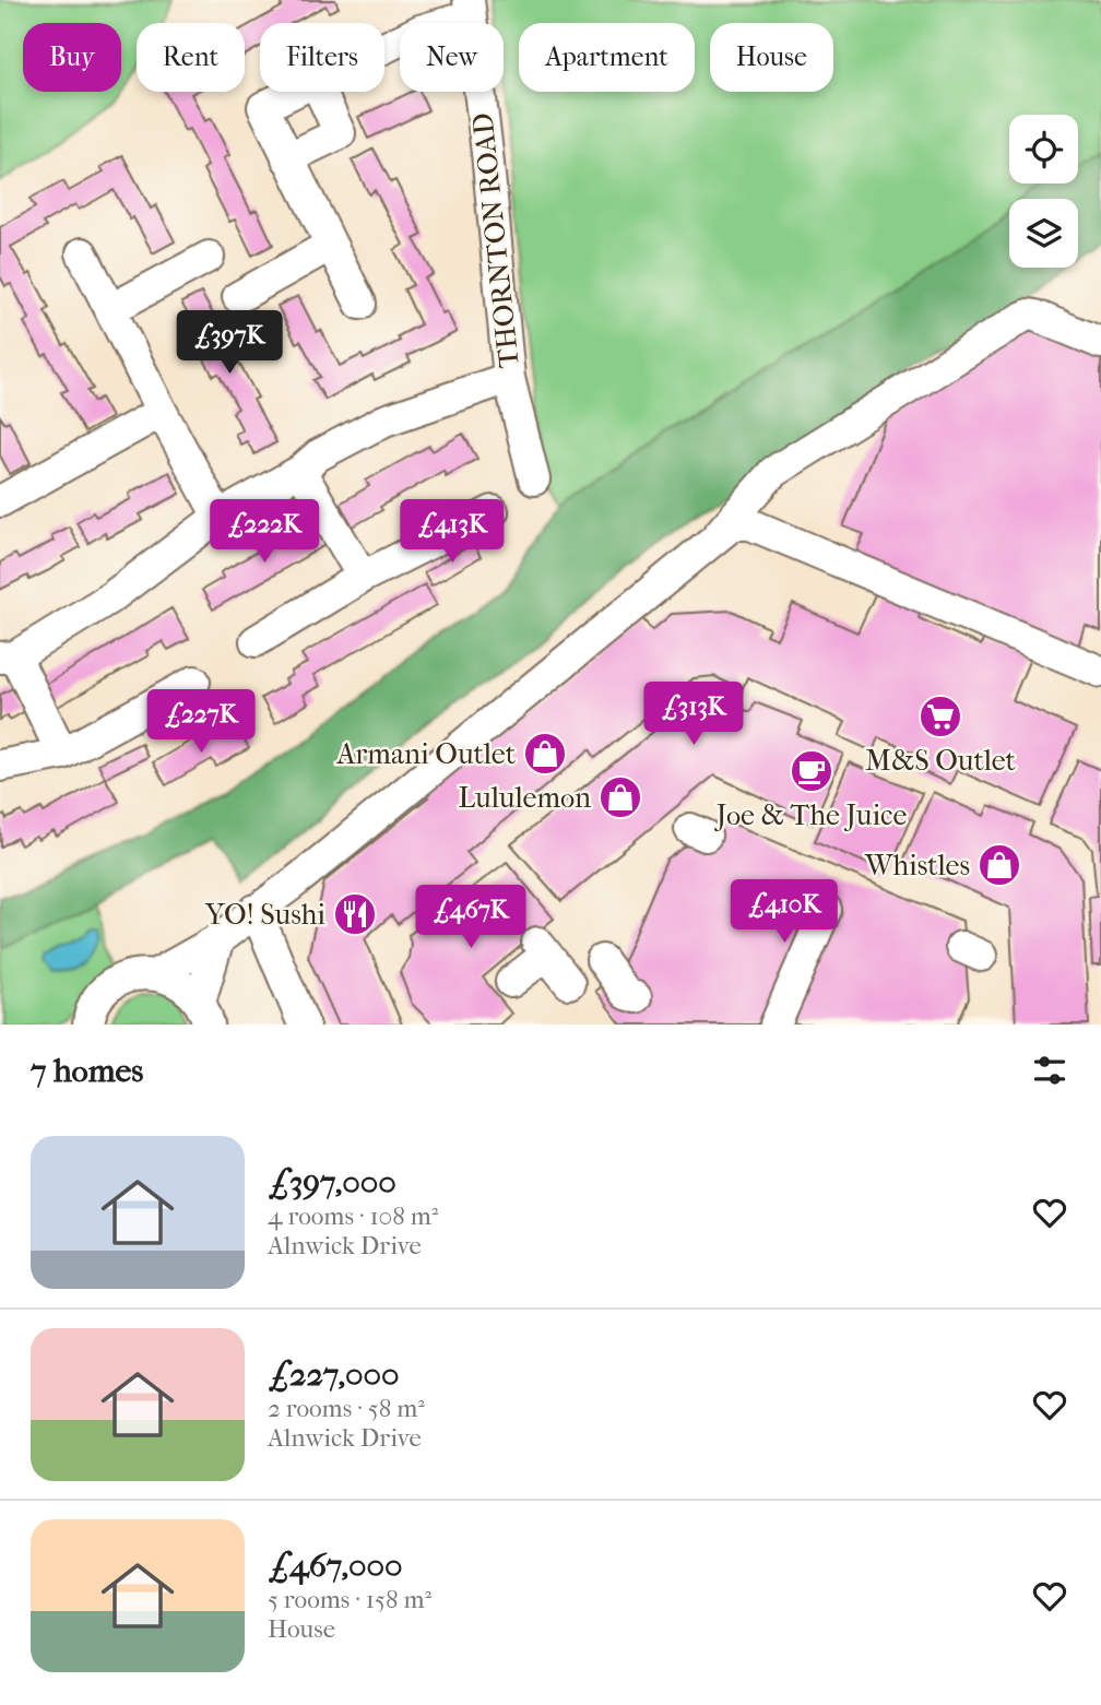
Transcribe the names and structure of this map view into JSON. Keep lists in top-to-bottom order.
{
  "streets": {
    "street": ["THORNTON ROAD"]
  },
  "places": {
    "supermarket": ["M&S Outlet"],
    "shop": ["Armani Outlet", "Lululemon", "Whistles"],
    "cafe": ["Joe & The Juice"],
    "restaurant": ["YO! Sushi"]
  },
  "page": {
    "chip": [
      "Buy",
      "Rent",
      "Filters",
      "New",
      "Apartment",
      "House"
    ],
    "price": [
      "£397K",
      "£222K",
      "£413K",
      "£313K",
      "£227K",
      "£410K",
      "£467K"
    ],
    "heading": "7 homes",
    "list": [
      {
        "name": "£397,000",
        "note": "4 rooms · 108 m² · Alnwick Drive"
      },
      {
        "name": "£227,000",
        "note": "2 rooms · 58 m² · Alnwick Drive"
      },
      {
        "name": "£467,000",
        "note": "5 rooms · 158 m² · House"
      }
    ]
  }
}
